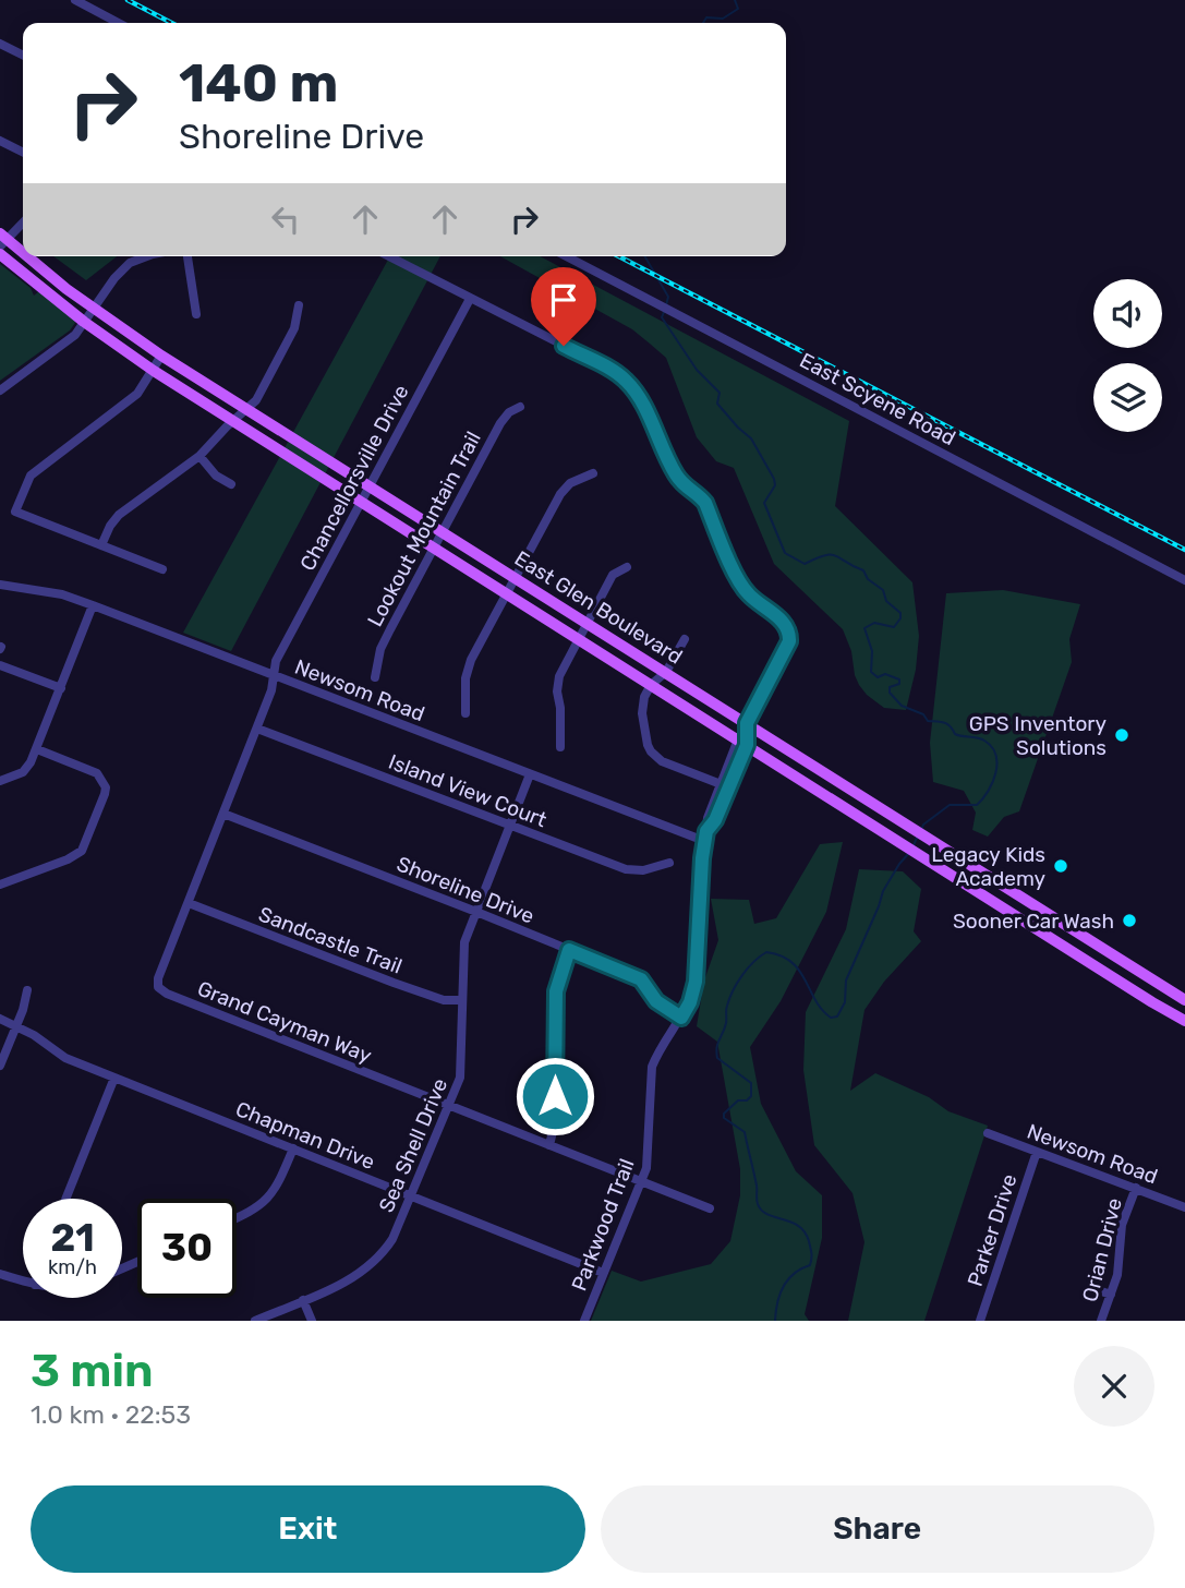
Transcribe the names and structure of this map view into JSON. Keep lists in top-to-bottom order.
{
  "streets": {
    "main road": ["East Glen Boulevard"],
    "street": [
      "East Scyene Road",
      "Chancellorsville Drive",
      "Lookout Mountain Trail",
      "Newsom Road",
      "Island View Court",
      "Shoreline Drive",
      "Sandcastle Trail",
      "Grand Cayman Way",
      "Chapman Drive",
      "Sea Shell Drive",
      "Parkwood Trail",
      "Parker Drive",
      "Orian Drive"
    ]
  },
  "crossings": [
    ["Chancellorsville Drive", "East Glen Boulevard"],
    ["Chancellorsville Drive", "Newsom Road"],
    ["Chancellorsville Drive", "Grand Cayman Way"],
    ["Chancellorsville Drive", "Parkwood Trail"],
    ["Lookout Mountain Trail", "East Glen Boulevard"],
    ["East Glen Boulevard", "Parkwood Trail"],
    ["Newsom Road", "Grand Cayman Way"],
    ["Newsom Road", "Sea Shell Drive"],
    ["Newsom Road", "Parkwood Trail"],
    ["Newsom Road", "Parker Drive"],
    ["Newsom Road", "Orian Drive"],
    ["Island View Court", "Grand Cayman Way"],
    ["Island View Court", "Sea Shell Drive"],
    ["Shoreline Drive", "Grand Cayman Way"],
    ["Shoreline Drive", "Sea Shell Drive"],
    ["Shoreline Drive", "Parkwood Trail"],
    ["Sandcastle Trail", "Grand Cayman Way"],
    ["Sandcastle Trail", "Sea Shell Drive"],
    ["Grand Cayman Way", "Sea Shell Drive"],
    ["Grand Cayman Way", "Parkwood Trail"],
    ["Chapman Drive", "Sea Shell Drive"],
    ["Chapman Drive", "Parkwood Trail"]
  ],
  "places": ["GPS Inventory Solutions", "Legacy Kids Academy", "Sooner Car Wash"],
  "page": {
    "turn": ["140 m", "Shoreline Drive"],
    "speed": "21 km/h",
    "limit": "30",
    "heading": ["3 min", "1.0 km · 22:53"],
    "buttons": ["Exit", "Share"]
  }
}
